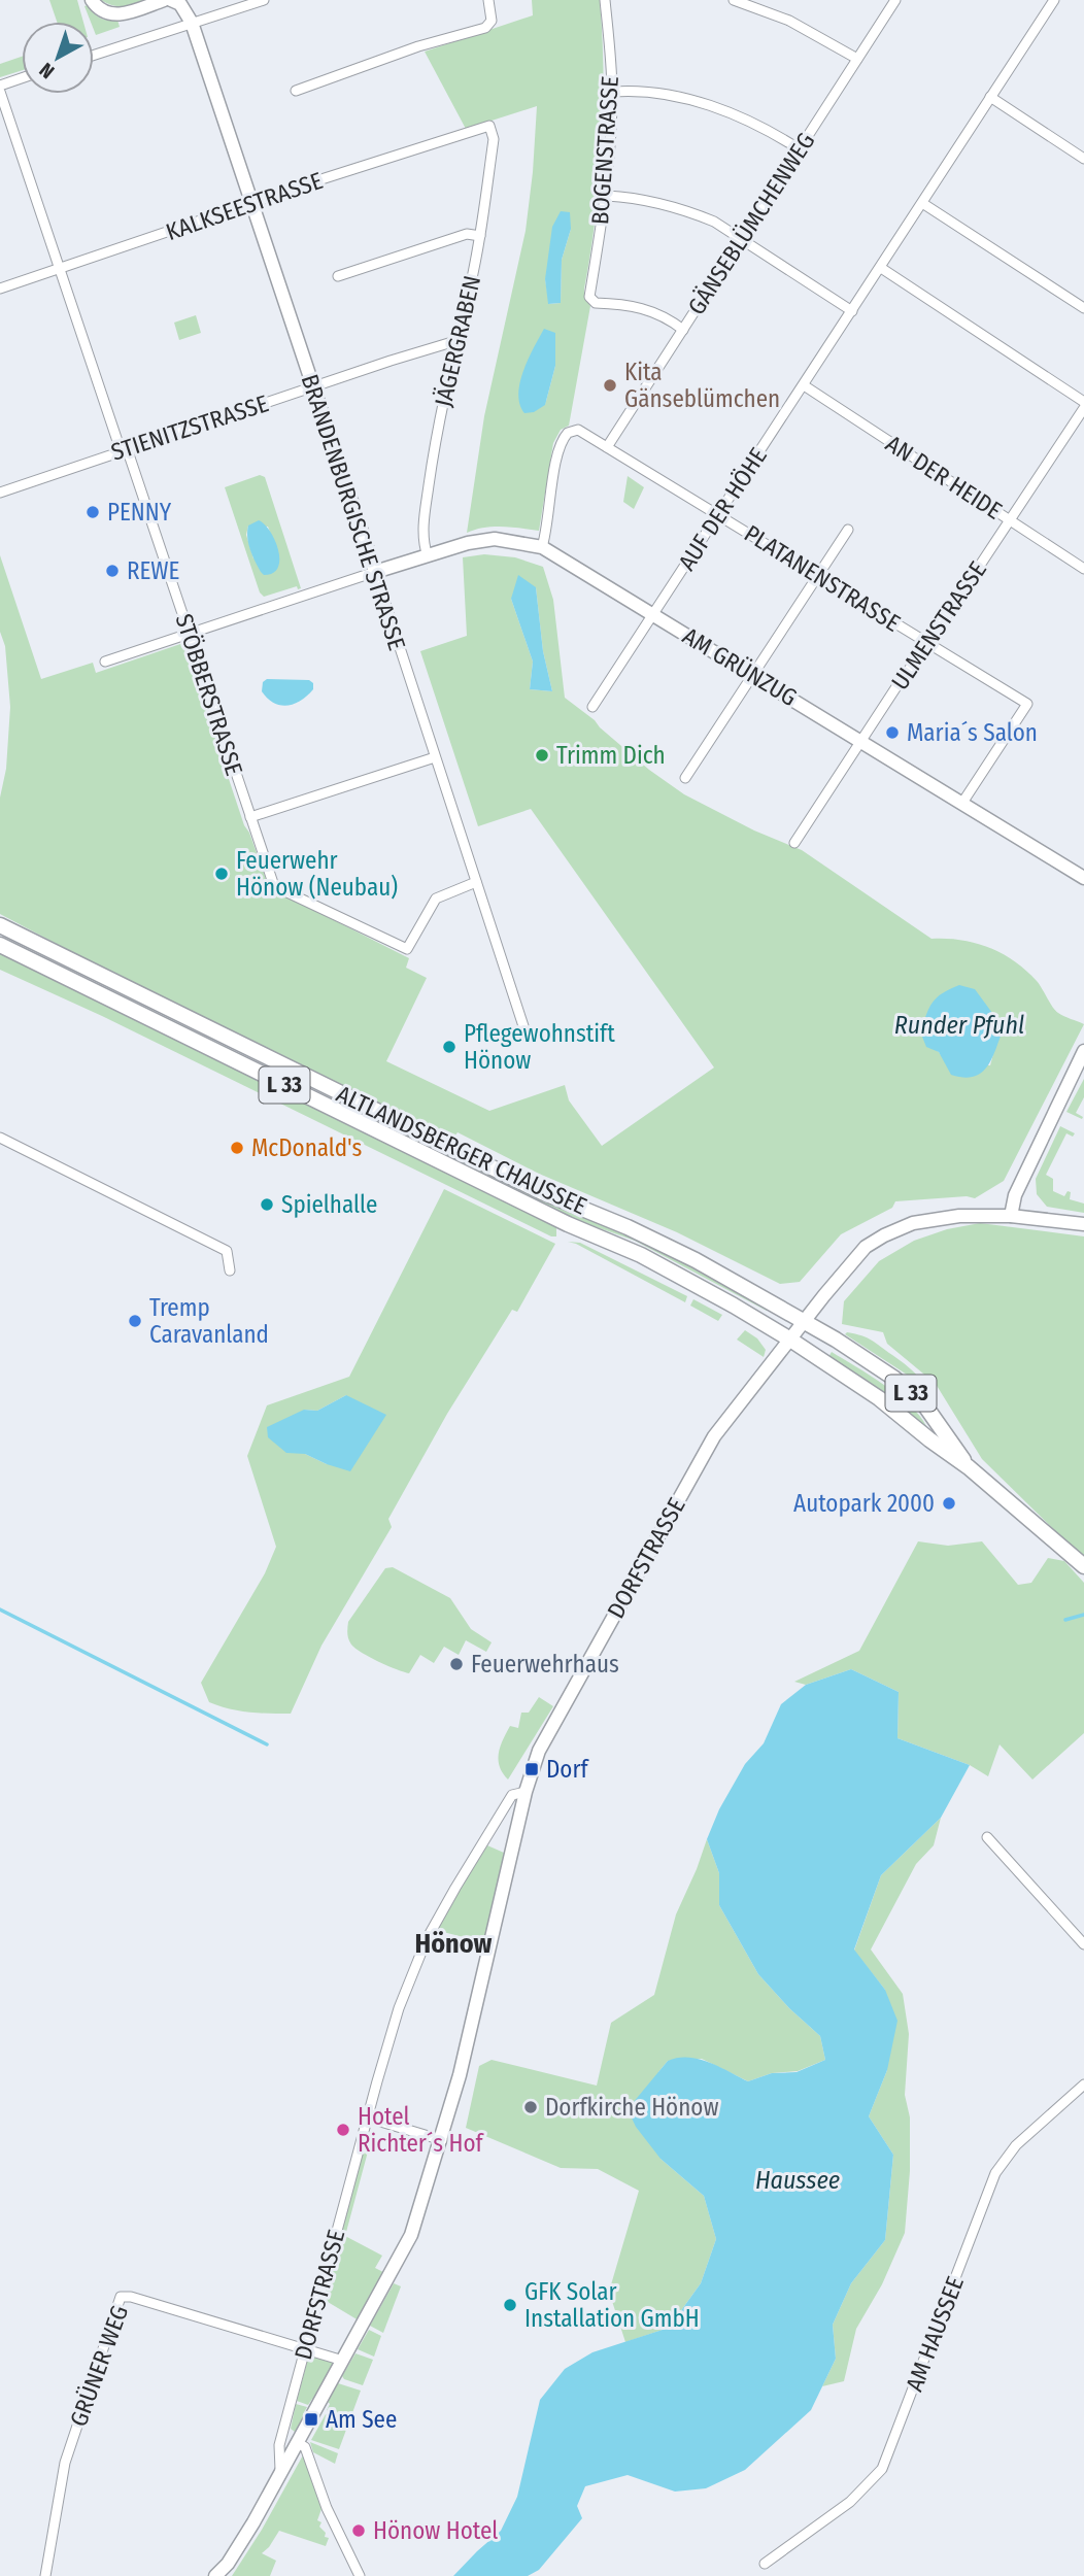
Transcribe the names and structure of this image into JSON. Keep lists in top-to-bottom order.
{
  "streets": {
    "main road": [
      "BRANDENBURGISCHE STRASSE",
      "AM GRÜNZUG",
      "L 33",
      "ALTLANDSBERGER CHAUSSEE",
      "DORFSTRASSE"
    ],
    "street": [
      "BOGENSTRASSE",
      "KALKSEESTRASSE",
      "GÄNSEBLÜMCHENWEG",
      "JÄGERGRABEN",
      "STIENITZSTRASSE",
      "AN DER HEIDE",
      "AUF DER HÖHE",
      "PLATANENSTRASSE",
      "ULMENSTRASSE",
      "STÖBBERSTRASSE",
      "AM HAUSSEE",
      "GRÜNER WEG"
    ]
  },
  "crossings": [
    ["BOGENSTRASSE", "GÄNSEBLÜMCHENWEG"],
    ["KALKSEESTRASSE", "JÄGERGRABEN"],
    ["KALKSEESTRASSE", "BRANDENBURGISCHE STRASSE"],
    ["KALKSEESTRASSE", "STÖBBERSTRASSE"],
    ["GÄNSEBLÜMCHENWEG", "PLATANENSTRASSE"],
    ["JÄGERGRABEN", "STIENITZSTRASSE"],
    ["JÄGERGRABEN", "AM GRÜNZUG"],
    ["STIENITZSTRASSE", "BRANDENBURGISCHE STRASSE"],
    ["STIENITZSTRASSE", "STÖBBERSTRASSE"],
    ["AN DER HEIDE", "AUF DER HÖHE"],
    ["AN DER HEIDE", "ULMENSTRASSE"],
    ["AUF DER HÖHE", "PLATANENSTRASSE"],
    ["AUF DER HÖHE", "AM GRÜNZUG"],
    ["BRANDENBURGISCHE STRASSE", "AM GRÜNZUG"],
    ["BRANDENBURGISCHE STRASSE", "STÖBBERSTRASSE"],
    ["PLATANENSTRASSE", "ULMENSTRASSE"],
    ["PLATANENSTRASSE", "AM GRÜNZUG"],
    ["ULMENSTRASSE", "AM GRÜNZUG"],
    ["L 33", "ALTLANDSBERGER CHAUSSEE"],
    ["L 33", "DORFSTRASSE"],
    ["ALTLANDSBERGER CHAUSSEE", "DORFSTRASSE"],
    ["DORFSTRASSE", "GRÜNER WEG"]
  ],
  "districts": ["Hönow"],
  "water": ["Runder Pfuhl", "Haussee"],
  "places": {
    "other": [
      "Kita Gänseblümchen",
      "PENNY",
      "REWE",
      "Maria´s Salon",
      "Trimm Dich",
      "Feuerwehr Hönow (Neubau)",
      "Pflegewohnstift Hönow",
      "McDonald's",
      "Spielhalle",
      "Tremp Caravanland",
      "Autopark 2000",
      "Feuerwehrhaus",
      "Dorfkirche Hönow",
      "Hotel Richter´s Hof",
      "GFK Solar Installation GmbH",
      "Hönow Hotel"
    ],
    "transit": ["Dorf", "Am See"]
  },
  "north": "bottom left"
}
